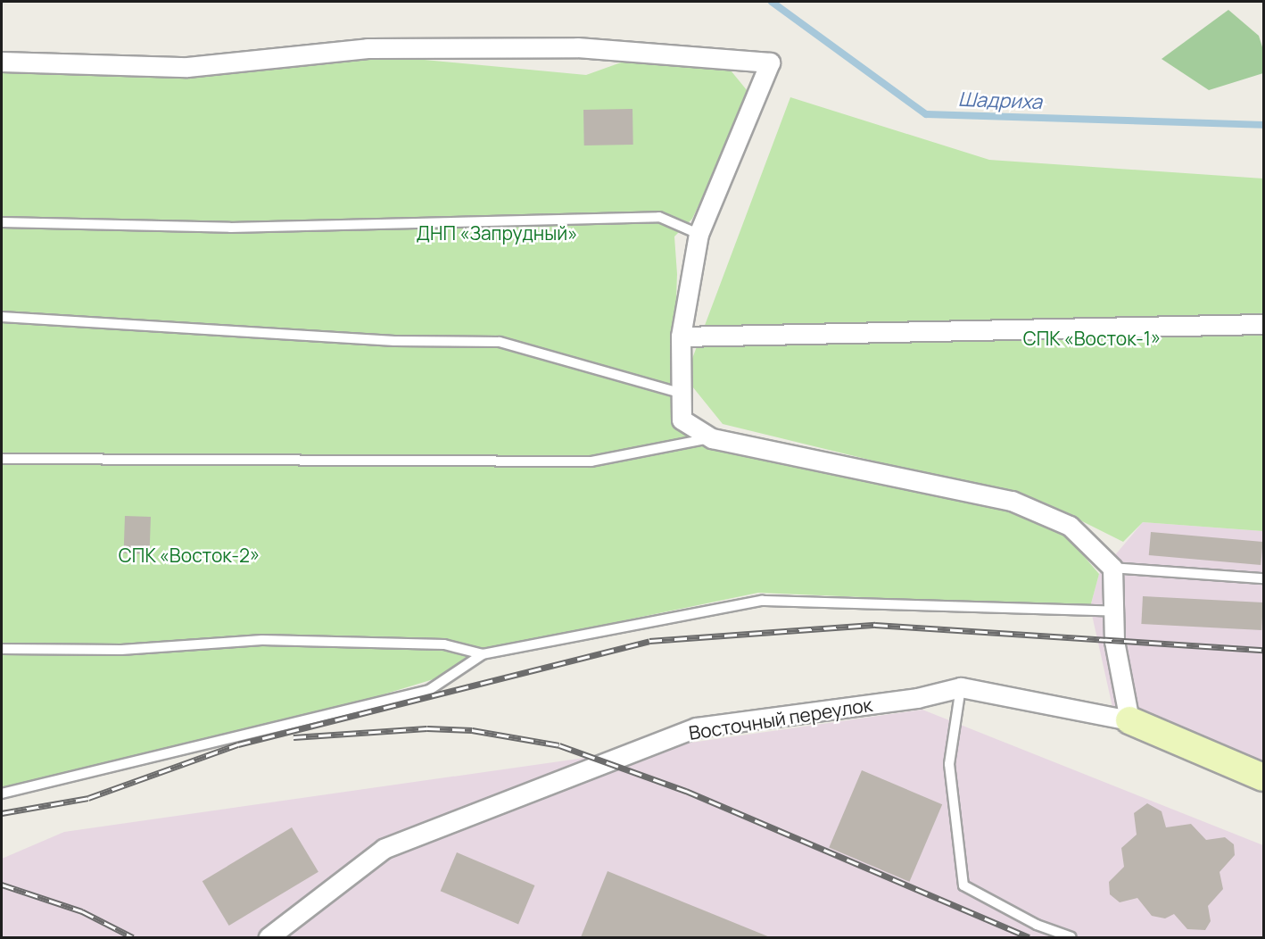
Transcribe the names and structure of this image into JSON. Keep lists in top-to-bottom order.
{
  "streets": {
    "street": ["Восточный переулок"]
  },
  "water": ["Шадриха"],
  "parks": ["ДНП «Запрудный»", "СПК «Восток-1»", "СПК «Восток-2»"]
}
